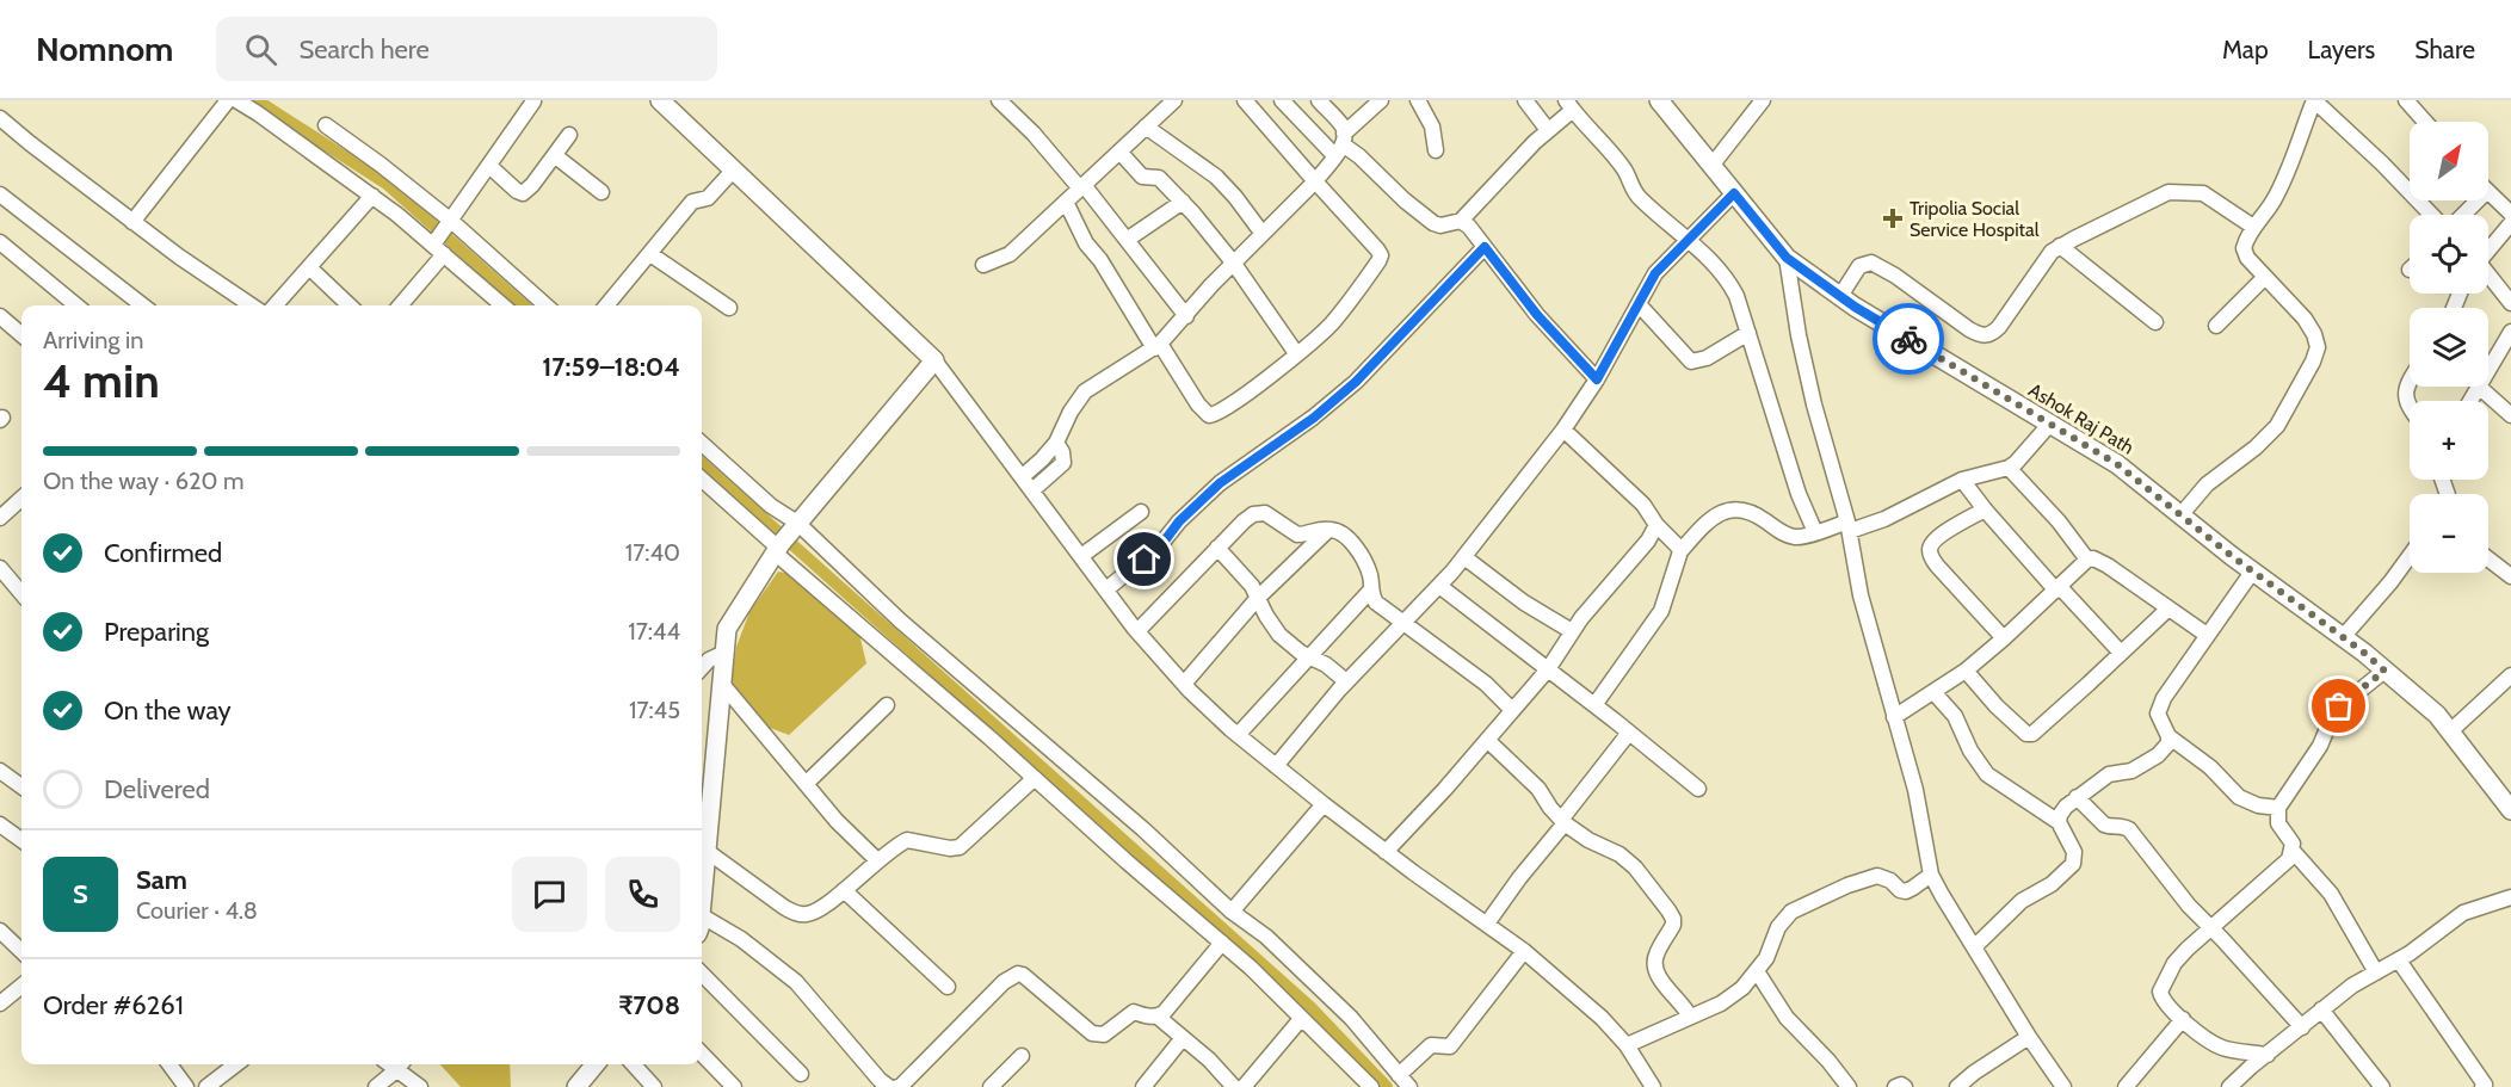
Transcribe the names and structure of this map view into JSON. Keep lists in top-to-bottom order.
{
  "streets": {
    "main road": ["Ashok Raj Path"]
  },
  "places": {
    "health": ["Tripolia Social Service Hospital"]
  },
  "north": "top right",
  "page": {
    "header": "Nomnom",
    "search": "Search here",
    "nav": ["Map", "Layers", "Share"],
    "map_buttons": ["+", "−"],
    "heading": ["4 min", "Arriving in", "17:59–18:04"],
    "panel": [
      "Sam",
      "Courier · 4.8",
      "Order #6261",
      "₹708"
    ],
    "bar": "On the way · 620 m",
    "list": [
      ["Confirmed", "17:40"],
      ["Preparing", "17:44"],
      ["On the way", "17:45"],
      "Delivered"
    ],
    "round": "S"
  }
}
